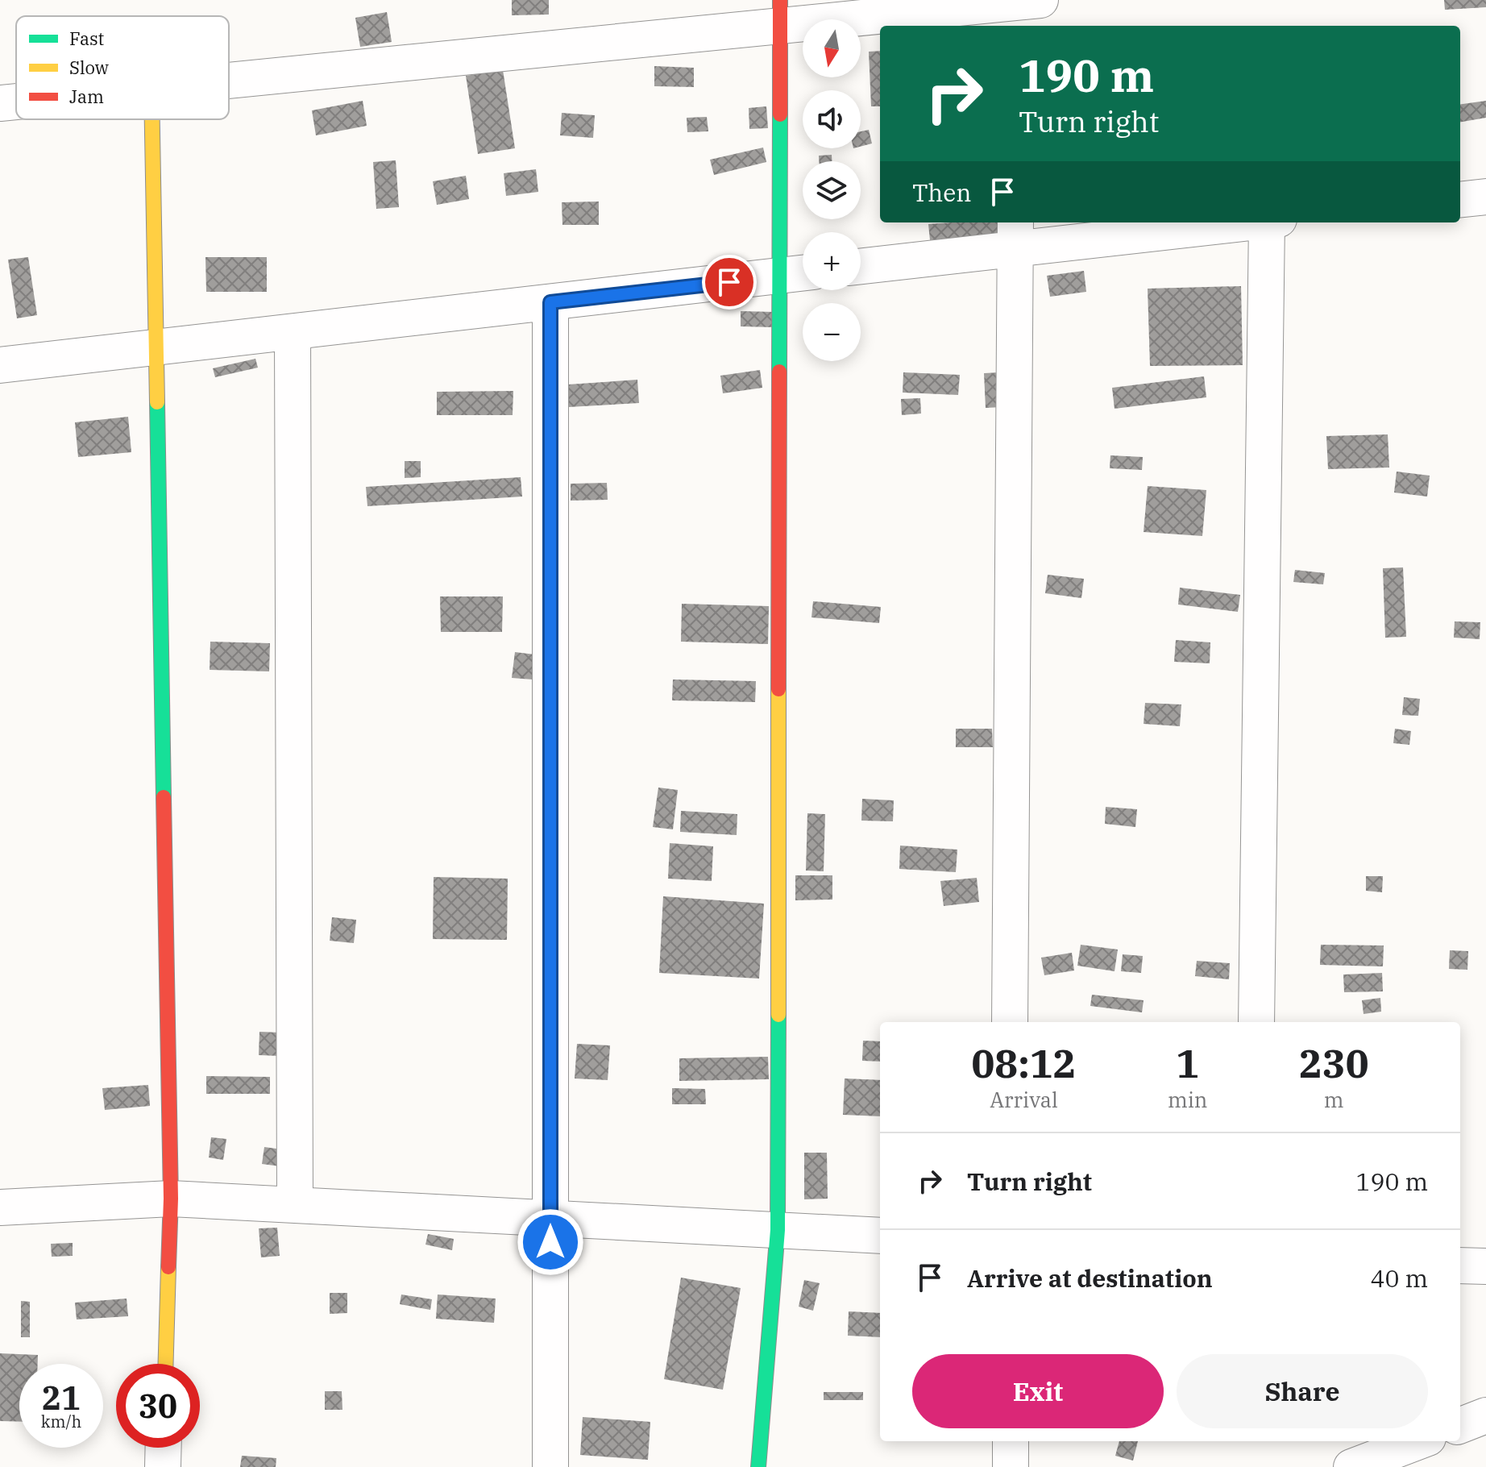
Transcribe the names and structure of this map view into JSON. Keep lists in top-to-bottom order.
{
  "legend": ["Fast", "Slow", "Jam"],
  "north": "bottom",
  "page": {
    "map_buttons": ["+", "−"],
    "turn": ["190 m", "Turn right"],
    "then": "Then",
    "eta": [
      "08:12",
      "Arrival",
      "1",
      "min",
      "230",
      "m"
    ],
    "list": [
      {
        "name": "Turn right",
        "value": "190 m"
      },
      {
        "name": "Arrive at destination",
        "value": "40 m"
      }
    ],
    "buttons": ["Exit", "Share"],
    "speed": "21 km/h",
    "limit": "30"
  }
}
